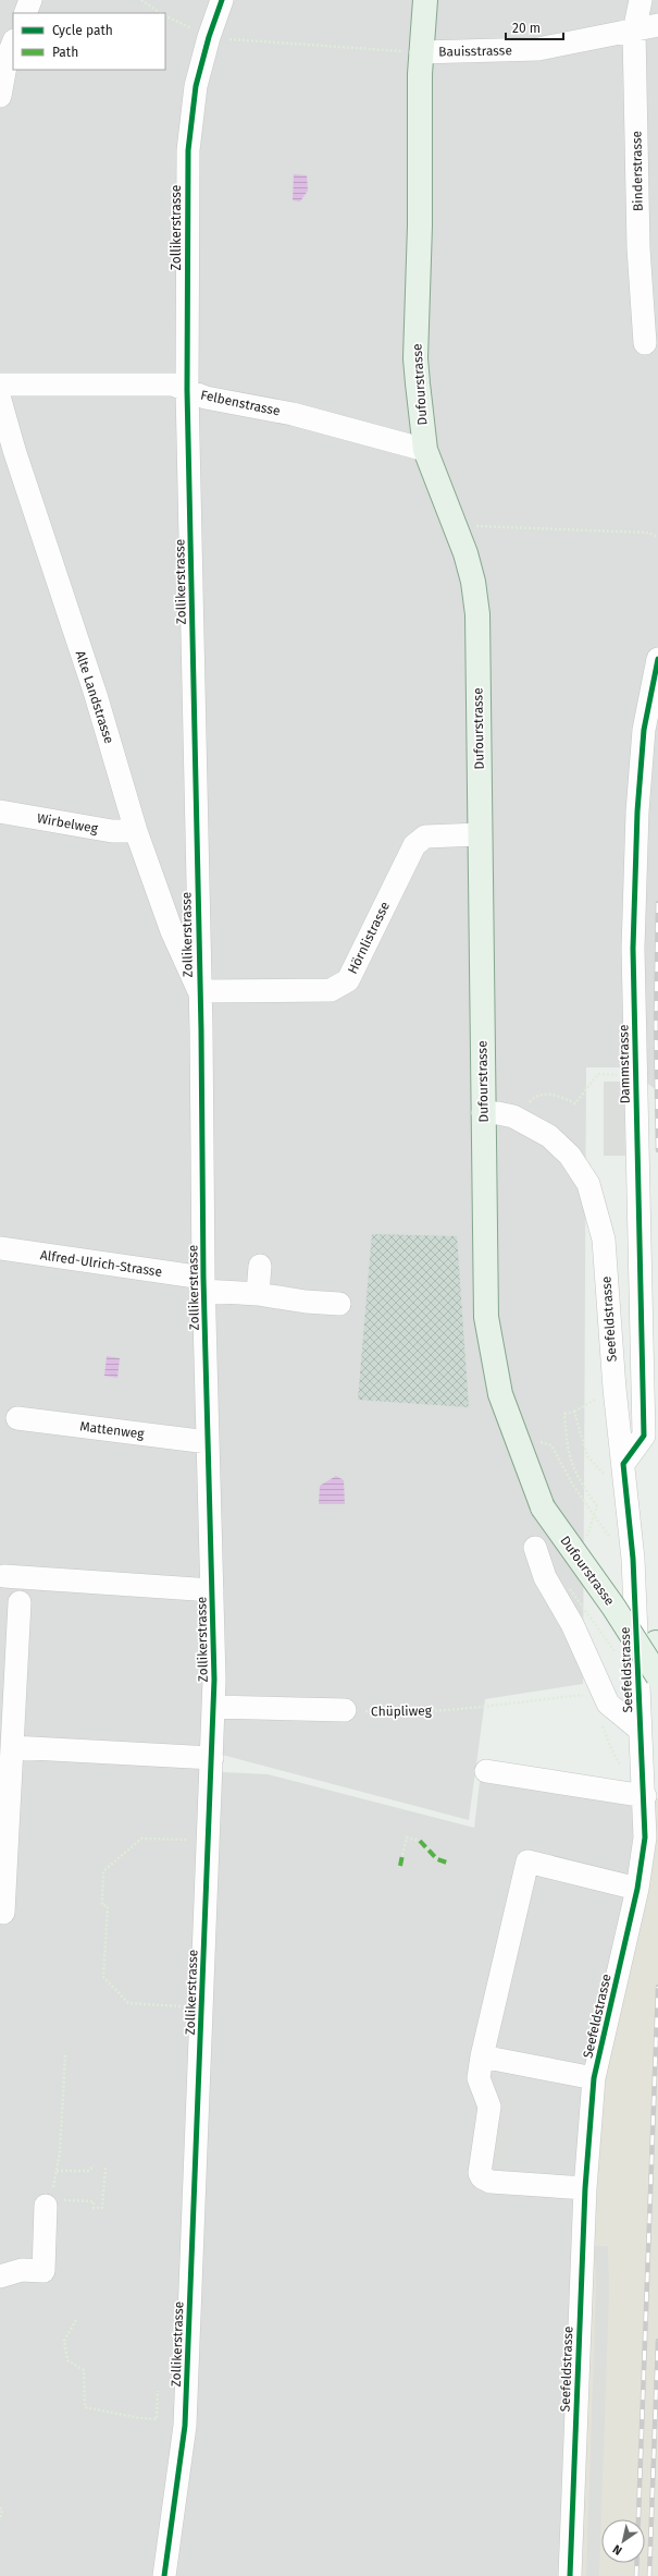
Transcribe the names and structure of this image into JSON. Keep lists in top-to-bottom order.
{
  "streets": {
    "main road": ["Dufourstrasse"],
    "street": [
      "Bauisstrasse",
      "Binderstrasse",
      "Zollikerstrasse",
      "Felbenstrasse",
      "Alte Landstrasse",
      "Wirbelweg",
      "Hörnlistrasse",
      "Dammstrasse",
      "Alfred-Ulrich-Strasse",
      "Seefeldstrasse",
      "Mattenweg"
    ],
    "path": ["Chüpliweg"]
  },
  "crossings": [
    ["Bauisstrasse", "Binderstrasse"],
    ["Bauisstrasse", "Dufourstrasse"],
    ["Zollikerstrasse", "Felbenstrasse"],
    ["Zollikerstrasse", "Alte Landstrasse"],
    ["Zollikerstrasse", "Hörnlistrasse"],
    ["Zollikerstrasse", "Alfred-Ulrich-Strasse"],
    ["Zollikerstrasse", "Mattenweg"],
    ["Dufourstrasse", "Felbenstrasse"],
    ["Dufourstrasse", "Hörnlistrasse"],
    ["Dufourstrasse", "Seefeldstrasse"],
    ["Alte Landstrasse", "Wirbelweg"],
    ["Alte Landstrasse", "Hörnlistrasse"],
    ["Dammstrasse", "Seefeldstrasse"]
  ],
  "legend": ["Cycle path", "Path"],
  "scale_bar": "20 m",
  "north": "bottom left"
}
